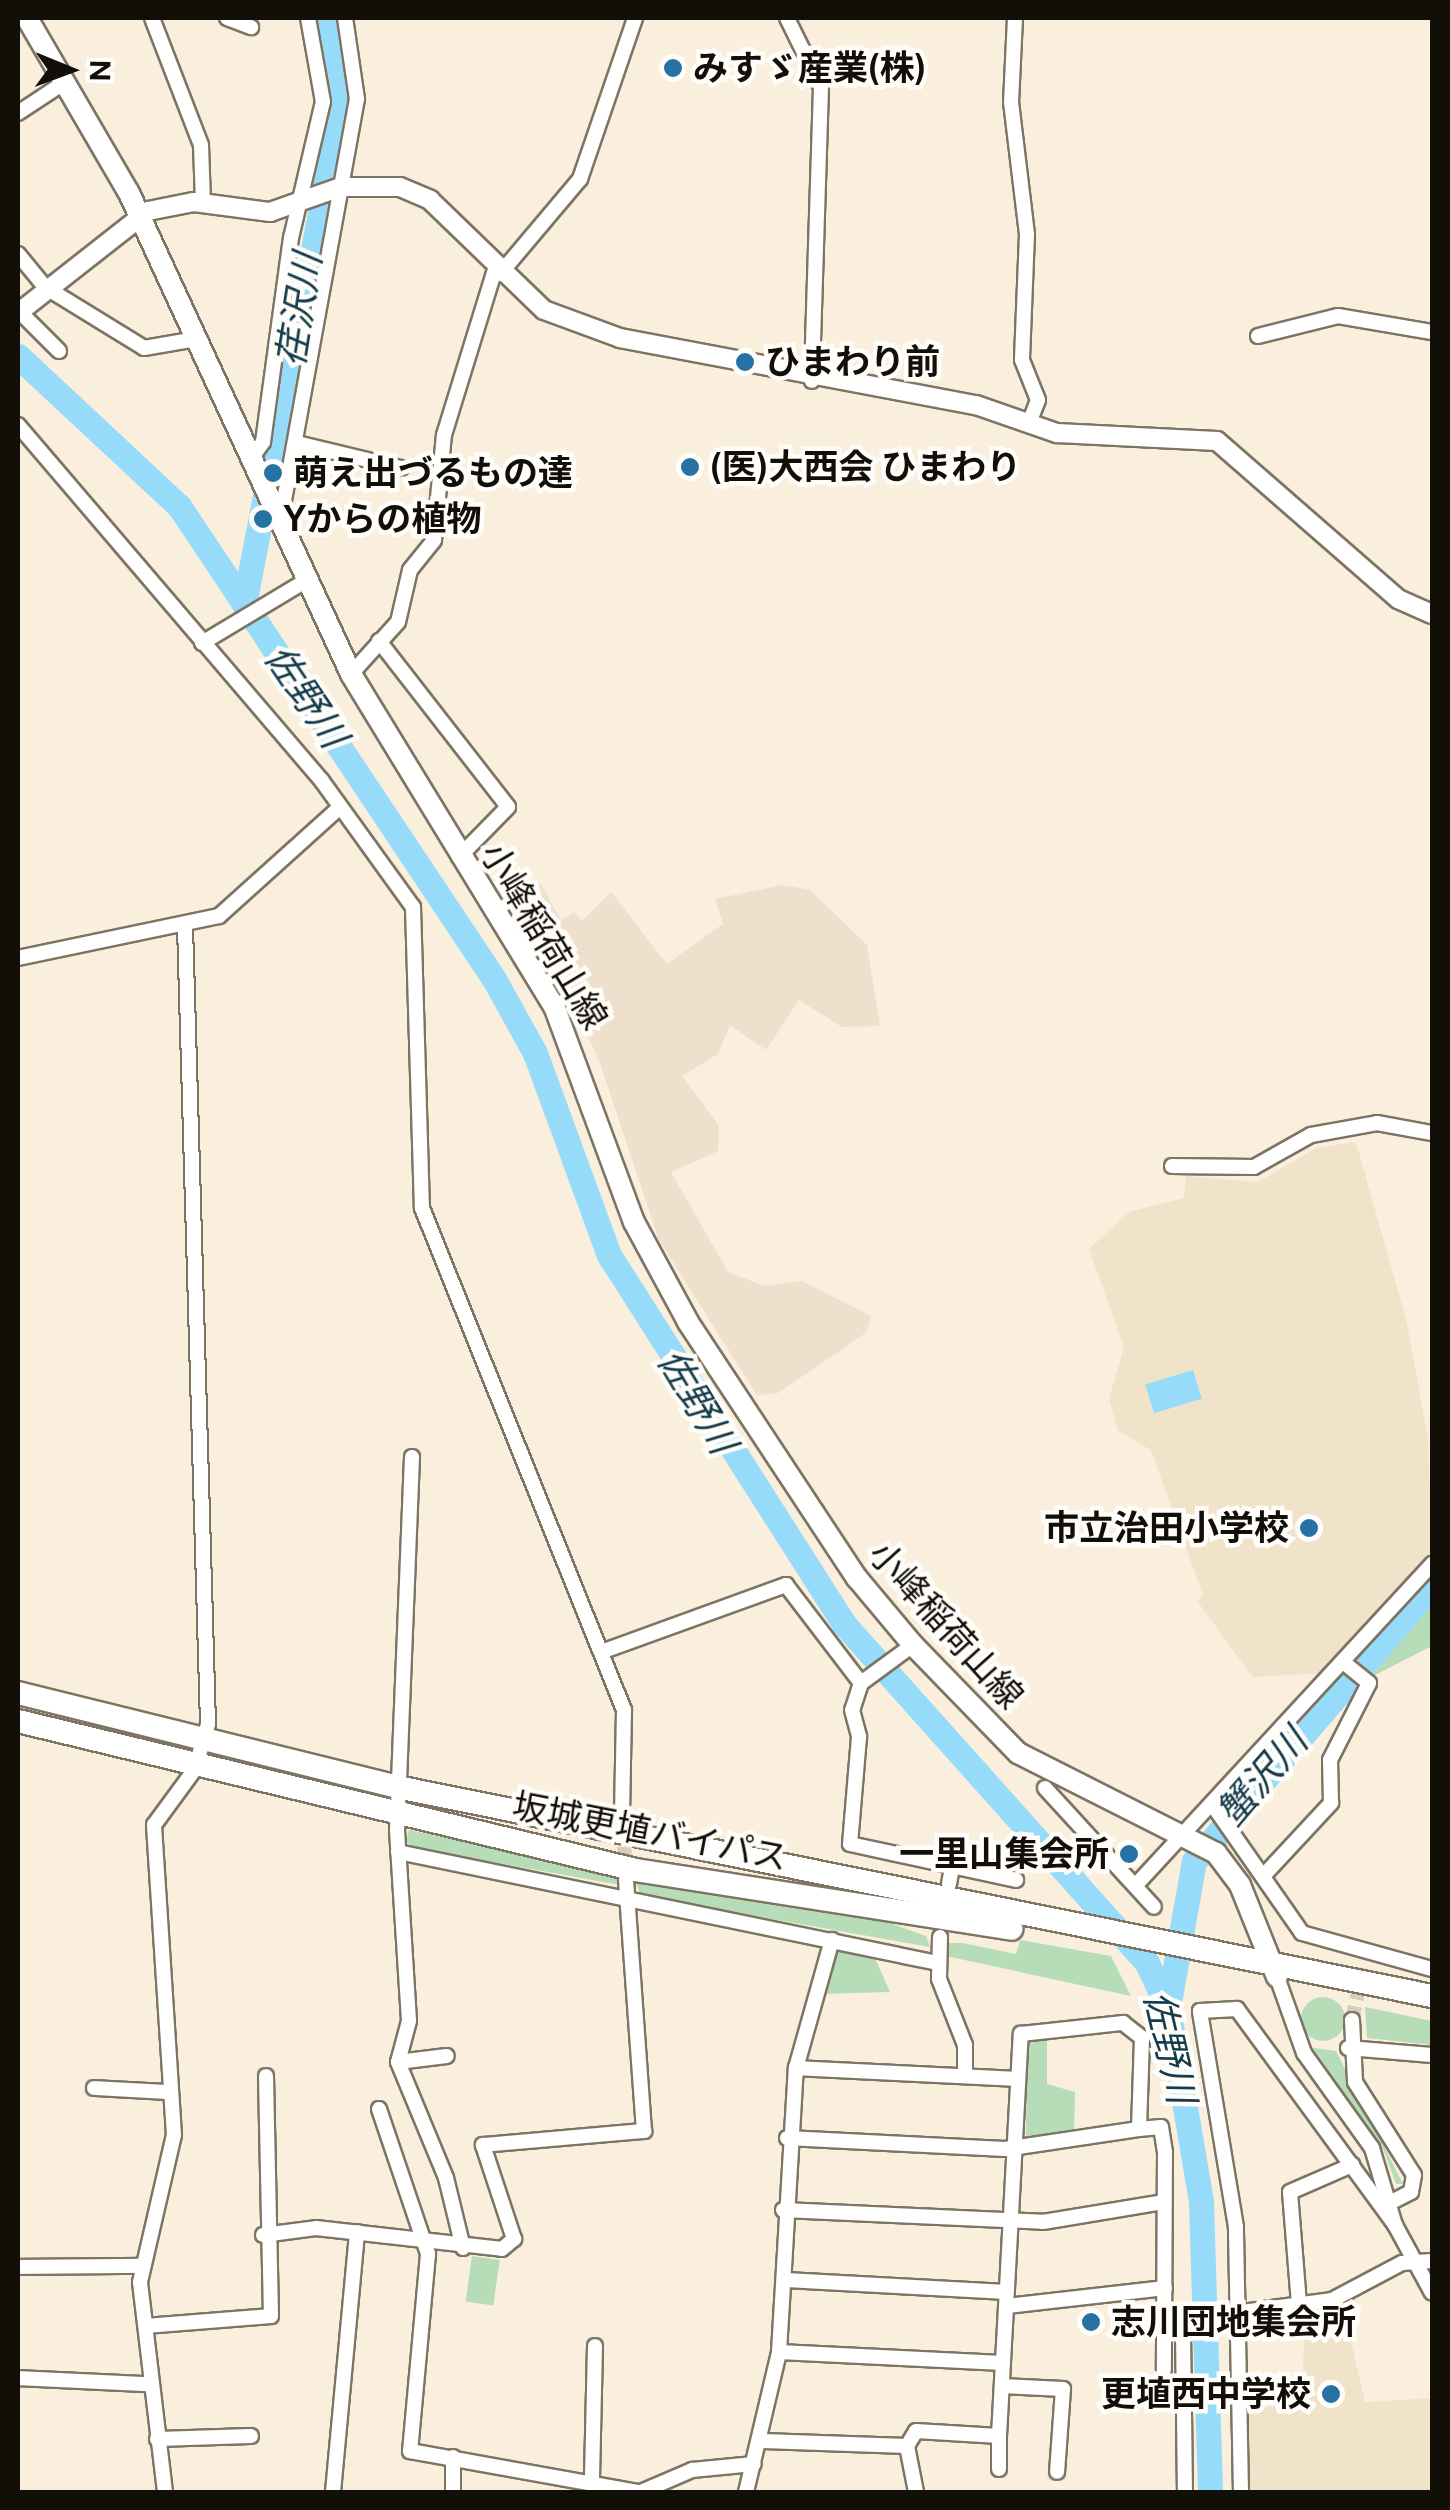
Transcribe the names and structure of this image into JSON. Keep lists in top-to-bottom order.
{
  "streets": {
    "highway": ["坂城更埴バイパス"],
    "main road": ["小峰稲荷山線"]
  },
  "crossings": [
    ["小峰稲荷山線", "坂城更埴バイパス"]
  ],
  "water": ["荏沢川", "佐野川", "蟹沢川"],
  "places": [
    "みすゞ産業(株)",
    "ひまわり前",
    "(医)大西会 ひまわり",
    "萌え出づるもの達",
    "Yからの植物",
    "市立治田小学校",
    "一里山集会所",
    "志川団地集会所",
    "更埴西中学校"
  ],
  "north": "right"
}
